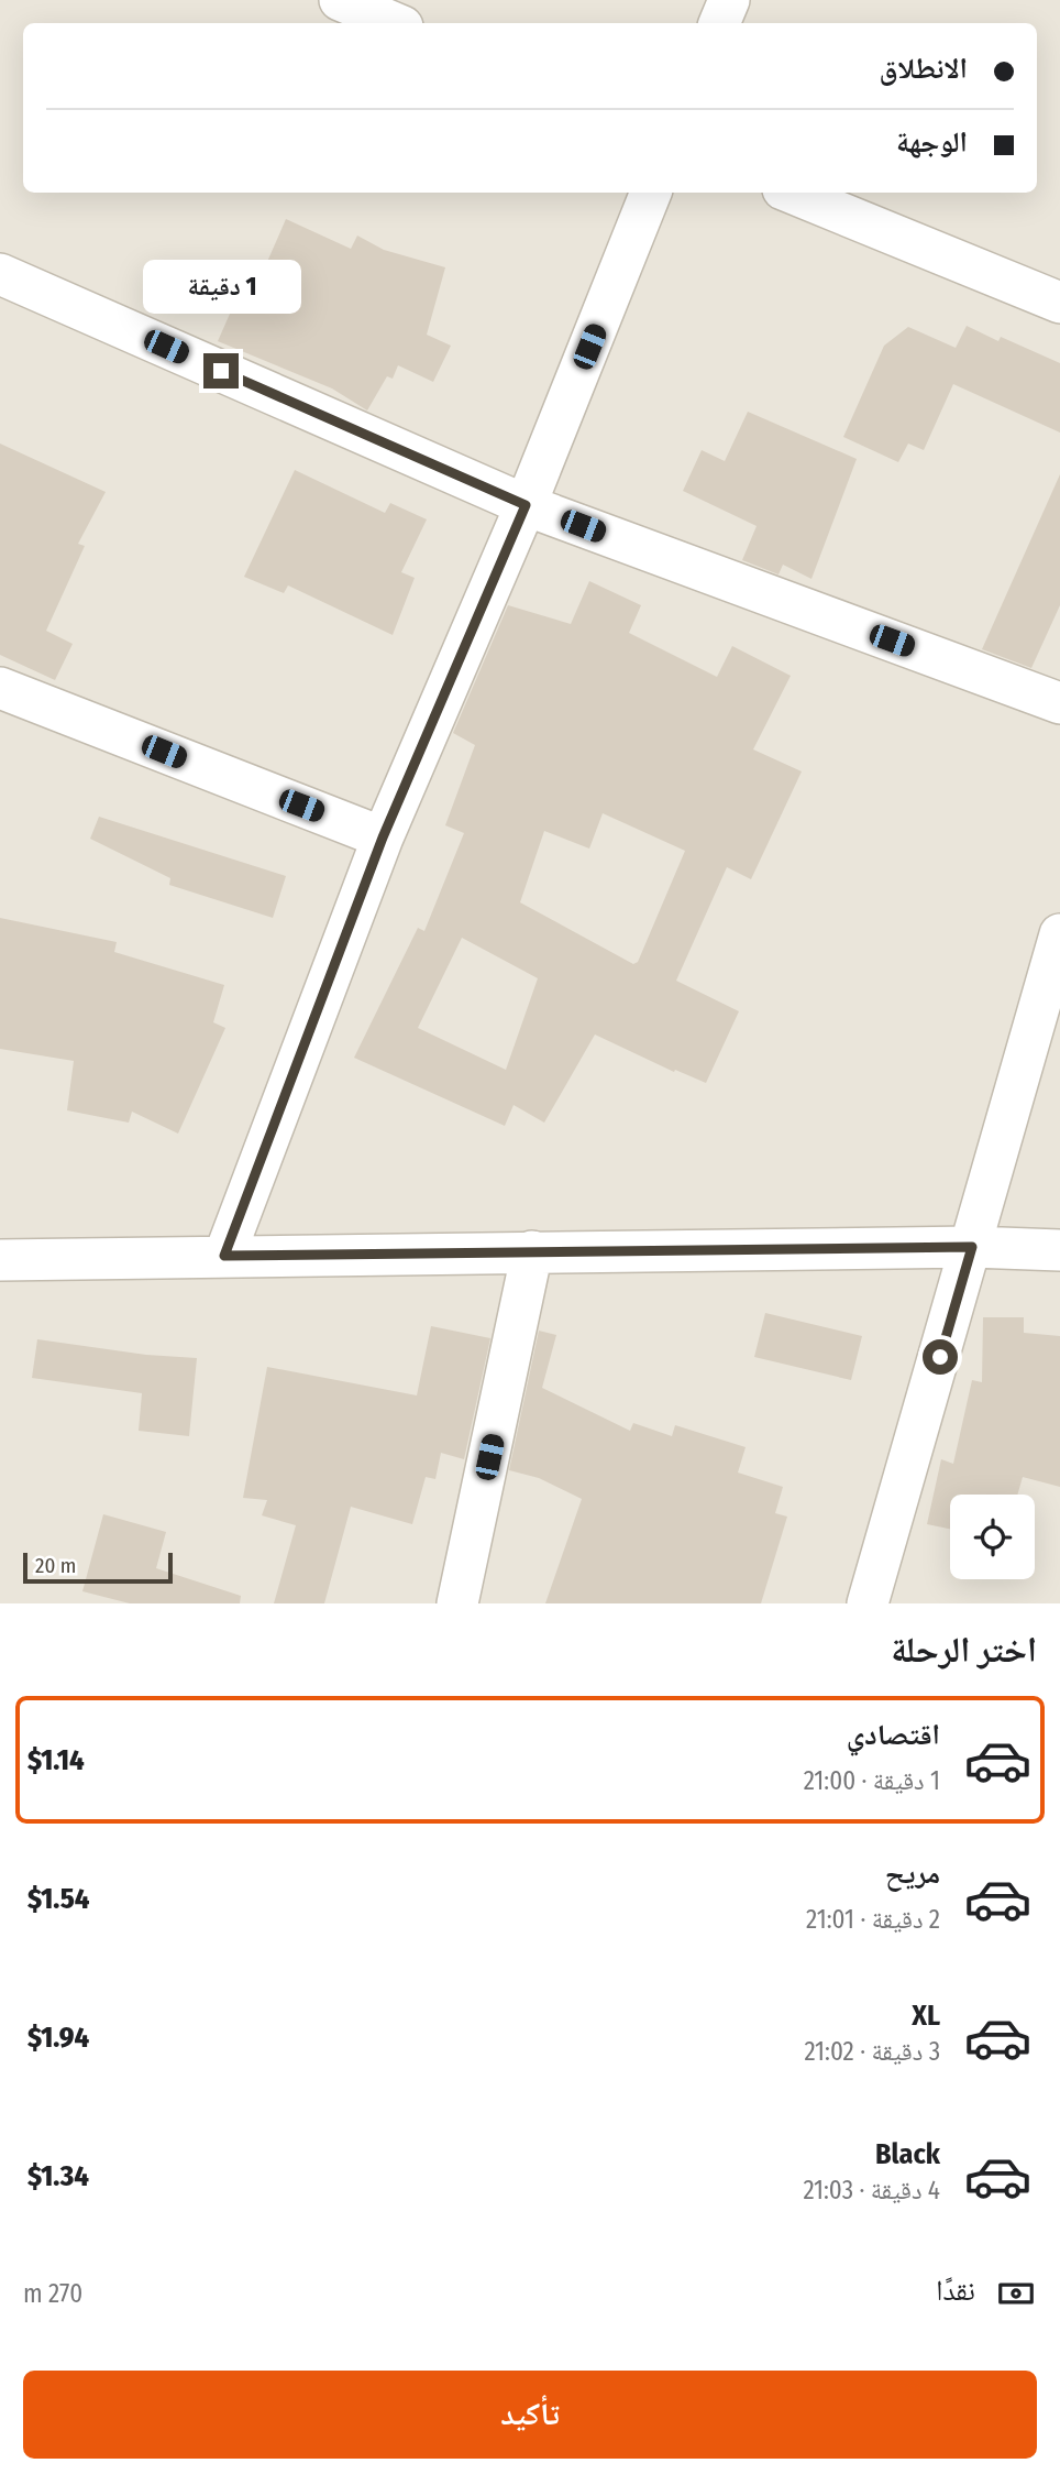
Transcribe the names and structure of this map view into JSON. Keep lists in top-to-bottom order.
{
  "scale_bar": "20 m",
  "page": {
    "banner": ["الانطلاق", "الوجهة"],
    "bubble": "1 دقيقة",
    "scale": "20 m",
    "heading": "اختر الرحلة",
    "list": [
      {
        "name": "اقتصادي",
        "note": "1 دقيقة · 21:00",
        "value": "$1.14"
      },
      {
        "name": "مريح",
        "note": "2 دقيقة · 21:01",
        "value": "$1.54"
      },
      {
        "name": "XL",
        "note": "3 دقيقة · 21:02",
        "value": "$1.94"
      },
      {
        "name": "Black",
        "note": "4 دقيقة · 21:03",
        "value": "$1.34"
      }
    ],
    "pay": ["نقدًا", "270 m"],
    "buttons": "تأكيد"
  }
}
